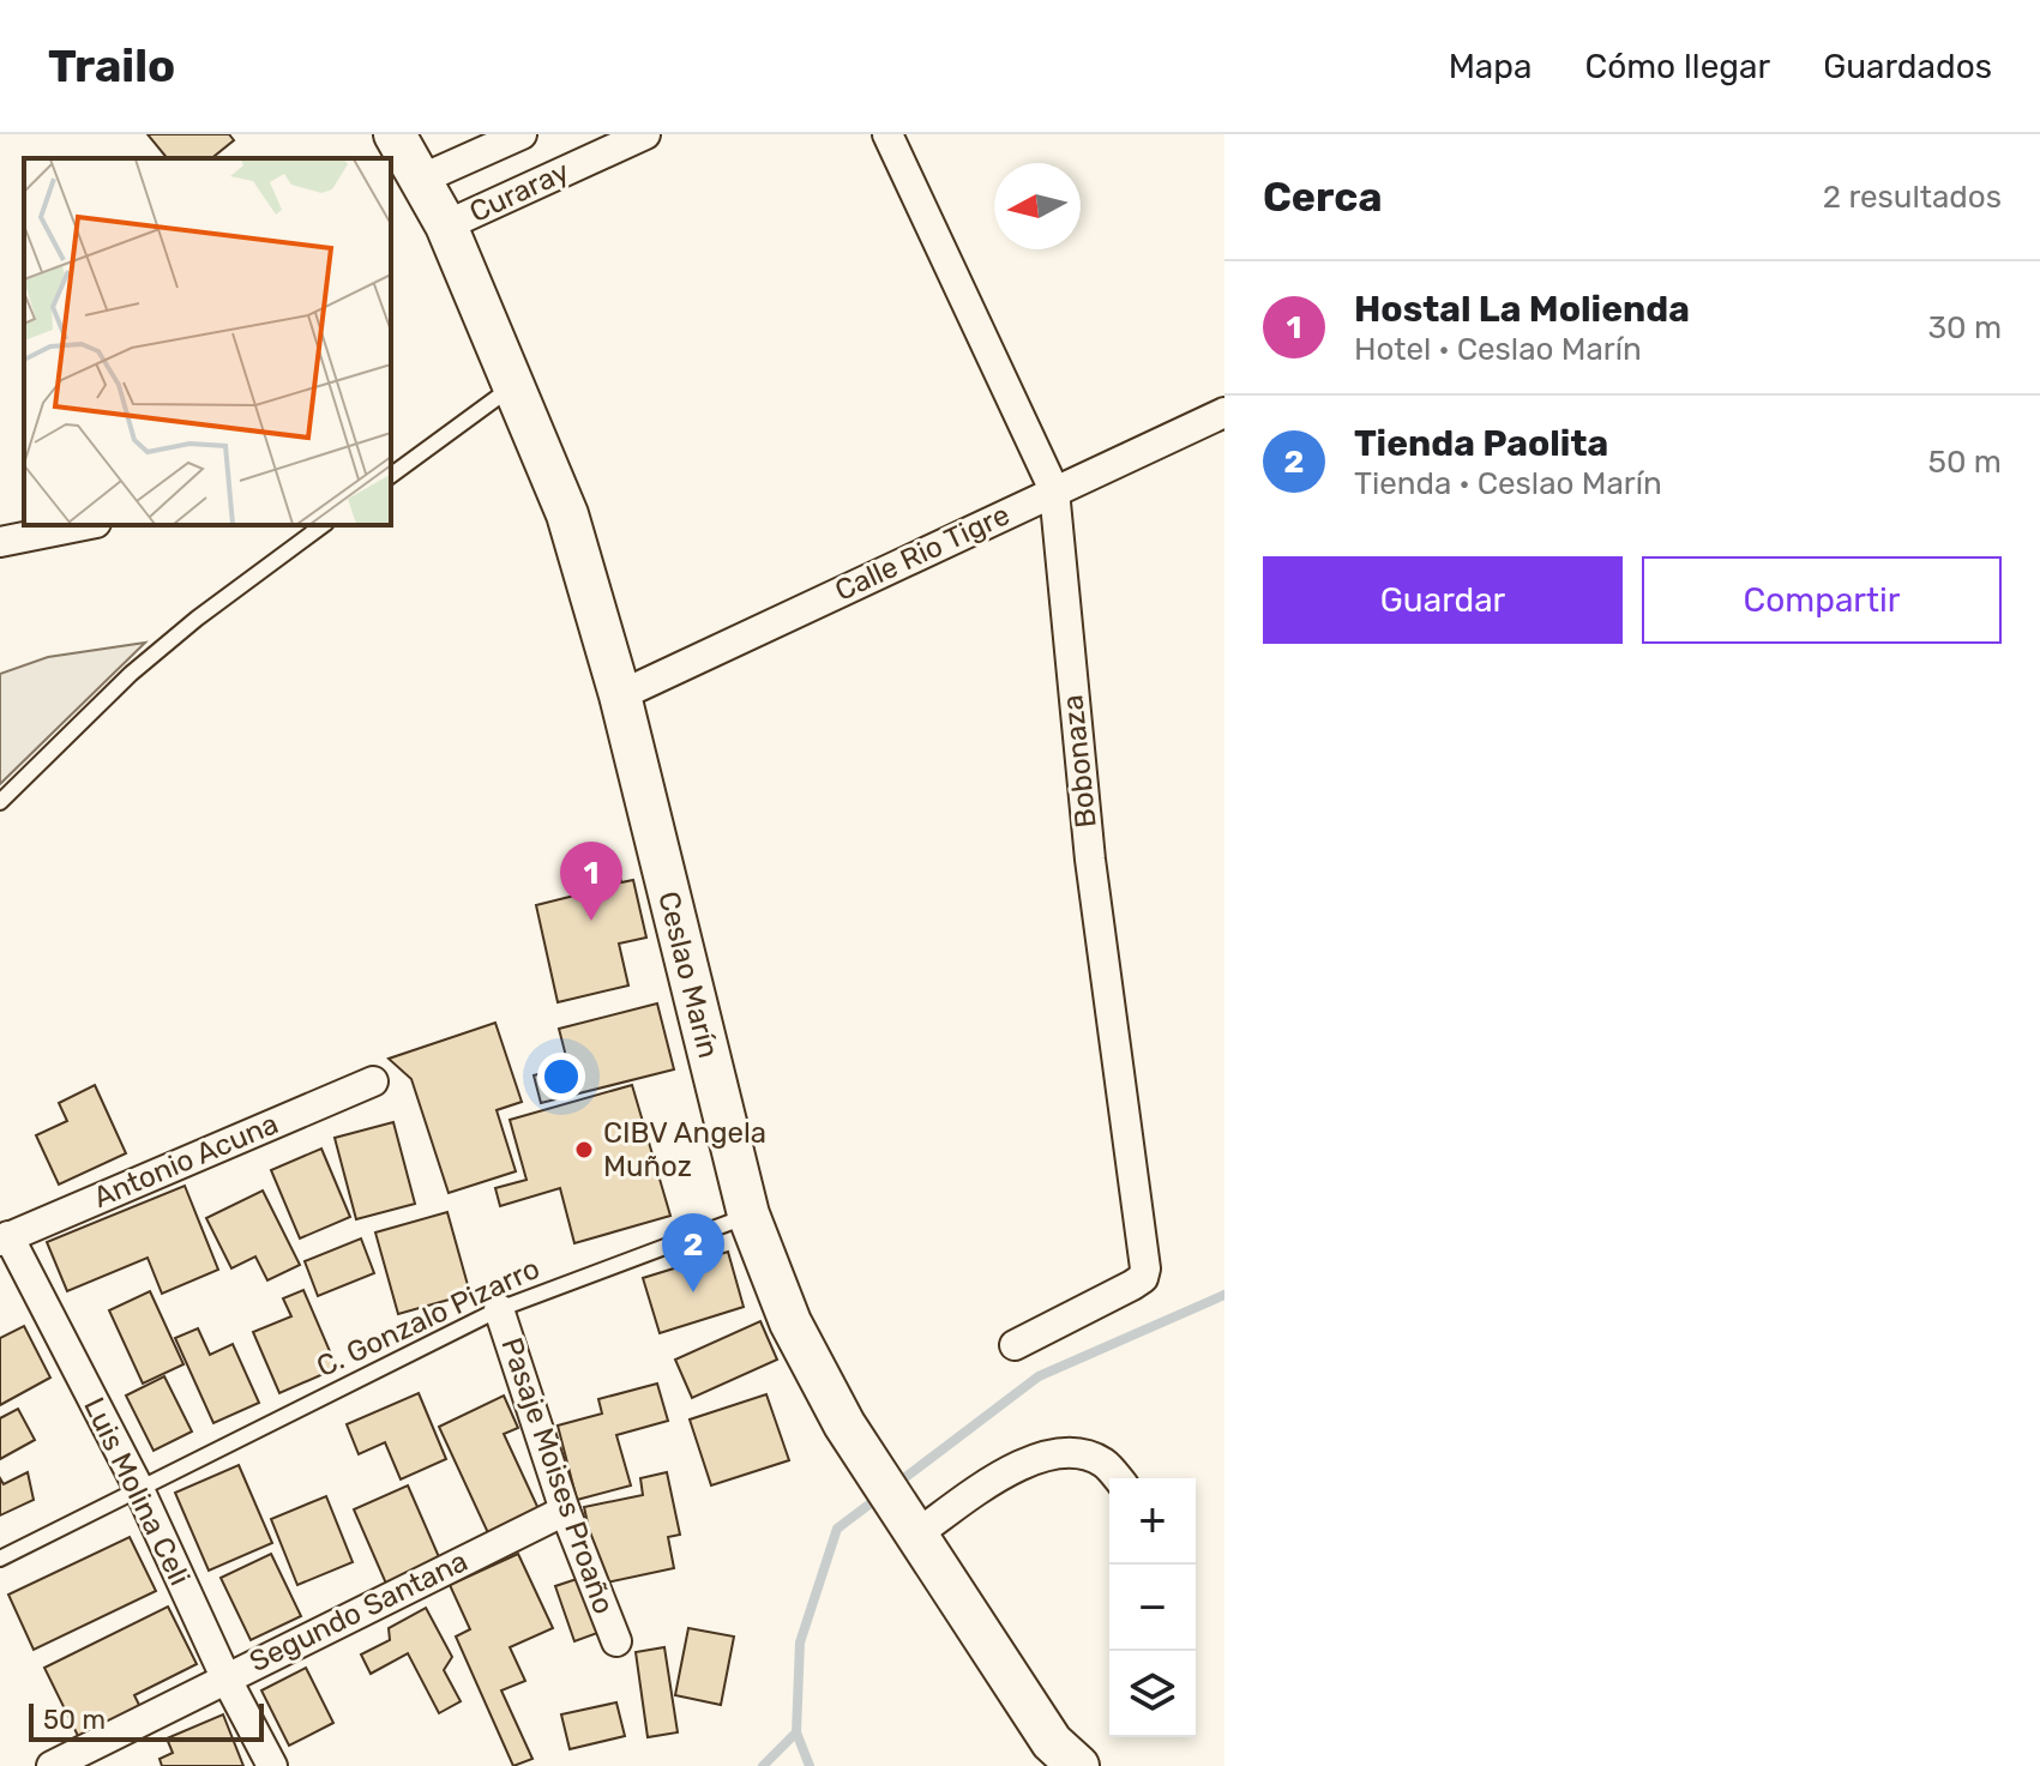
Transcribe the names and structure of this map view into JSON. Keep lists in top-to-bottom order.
{
  "streets": {
    "main road": ["Ceslao Marín"],
    "street": [
      "Curaray",
      "Calle Rio Tigre",
      "Bobonaza",
      "Antonio Acuna",
      "Pasaje Moises Proaño",
      "Luis Molina Celi",
      "Segundo Santana"
    ],
    "lane": ["C. Gonzalo Pizarro"]
  },
  "crossings": [
    ["Curaray", "Ceslao Marín"],
    ["Calle Rio Tigre", "Bobonaza"],
    ["Calle Rio Tigre", "Ceslao Marín"],
    ["Ceslao Marín", "C. Gonzalo Pizarro"],
    ["Antonio Acuna", "Luis Molina Celi"],
    ["C. Gonzalo Pizarro", "Pasaje Moises Proaño"],
    ["C. Gonzalo Pizarro", "Luis Molina Celi"],
    ["Pasaje Moises Proaño", "Segundo Santana"],
    ["Luis Molina Celi", "Segundo Santana"]
  ],
  "places": ["CIBV Angela Muñoz"],
  "scale_bar": "50 m",
  "north": "left",
  "page": {
    "header": "Trailo",
    "nav": ["Mapa", "Cómo llegar", "Guardados"],
    "heading": ["Cerca", "2 resultados"],
    "list": [
      {
        "mark": "1",
        "name": "Hostal La Molienda",
        "note": "Hotel · Ceslao Marín",
        "value": "30 m"
      },
      {
        "mark": "2",
        "name": "Tienda Paolita",
        "note": "Tienda · Ceslao Marín",
        "value": "50 m"
      }
    ],
    "buttons": ["Guardar", "Compartir"],
    "pins": ["1", "2"],
    "map_buttons": ["+", "−"],
    "scale": "50 m"
  }
}
